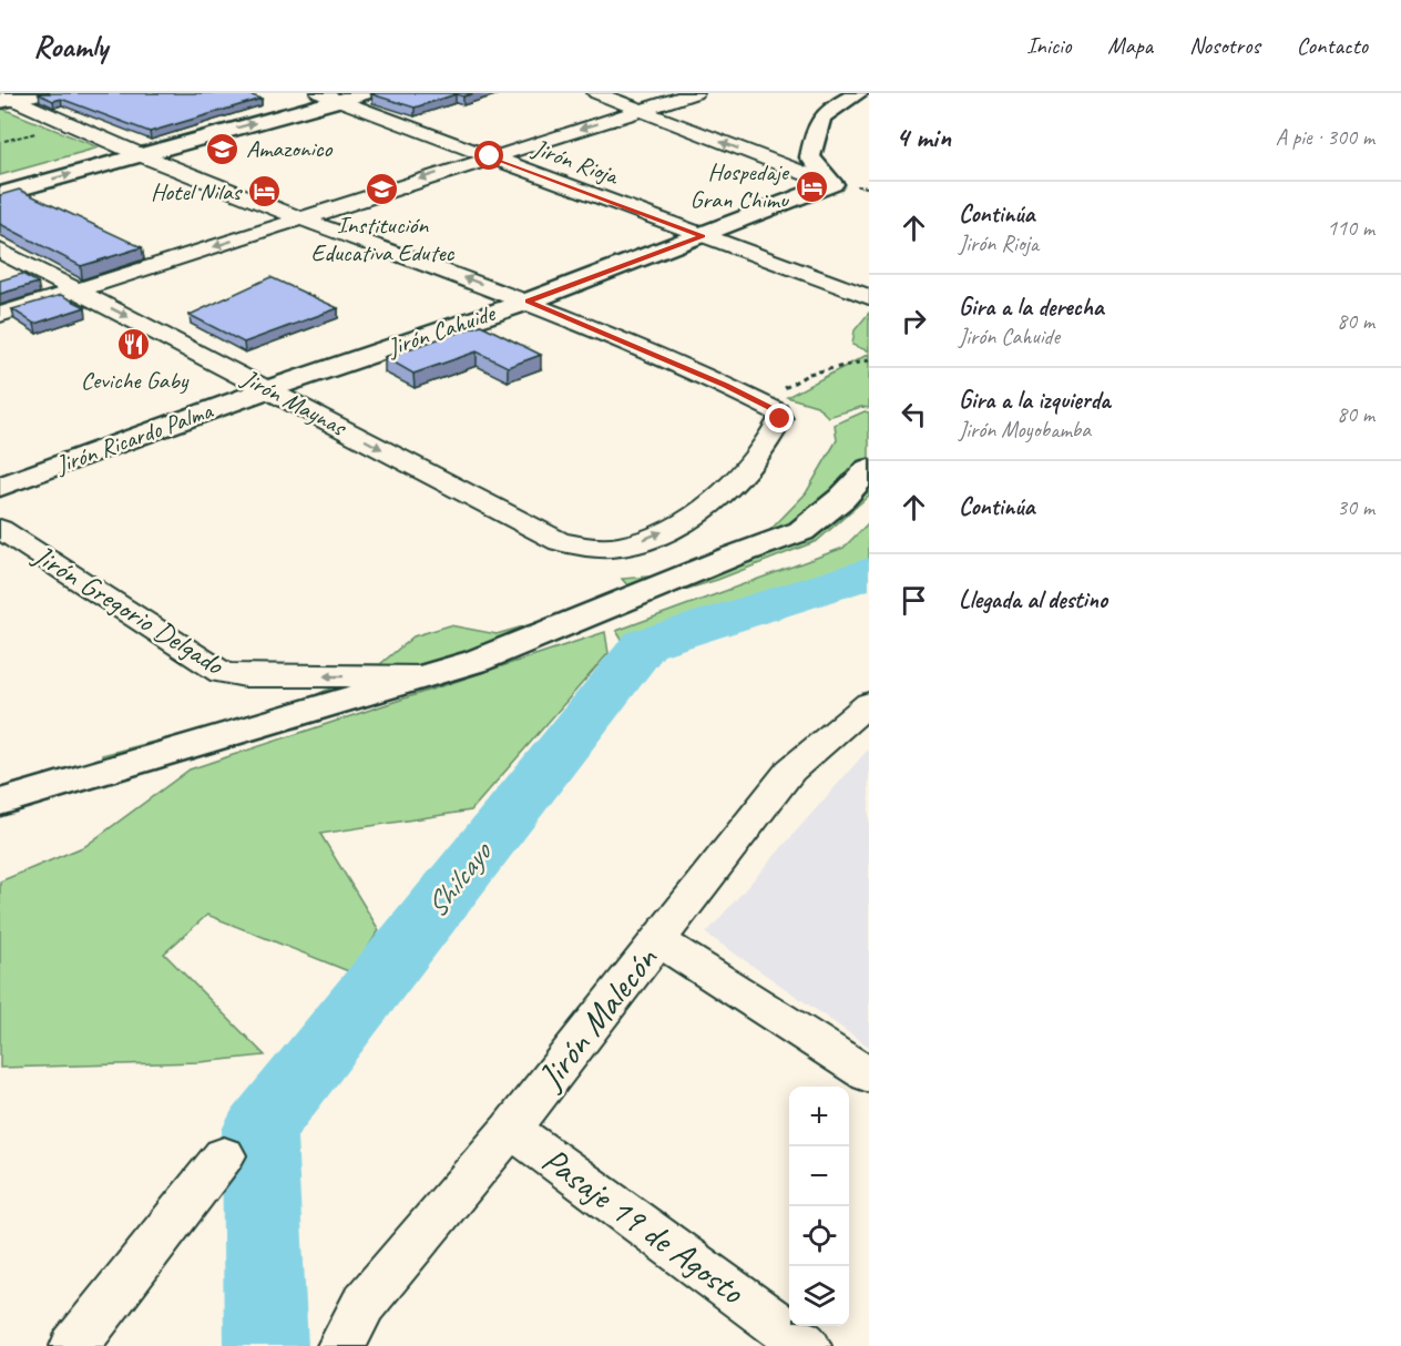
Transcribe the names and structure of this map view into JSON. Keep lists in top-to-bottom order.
{
  "streets": {
    "street": [
      "Jirón Rioja",
      "Jirón Cahuide",
      "Jirón Maynas",
      "Jirón Ricardo Palma",
      "Jirón Gregorio Delgado",
      "Jirón Malecón",
      "Pasaje 19 de Agosto"
    ]
  },
  "crossings": [
    ["Jirón Rioja", "Jirón Cahuide"],
    ["Jirón Cahuide", "Jirón Maynas"],
    ["Jirón Cahuide", "Jirón Ricardo Palma"],
    ["Jirón Maynas", "Jirón Ricardo Palma"],
    ["Jirón Malecón", "Pasaje 19 de Agosto"]
  ],
  "one_way": ["Jirón Gregorio Delgado"],
  "water": ["Shilcayo"],
  "places": {
    "school or university": ["Amazonico", "Institución Educativa Edutec"],
    "hotel": ["Hospedaje Gran Chimu", "Hotel Nilas"],
    "restaurant": ["Ceviche Gaby"]
  },
  "page": {
    "header": "Roamly",
    "nav": [
      "Inicio",
      "Mapa",
      "Nosotros",
      "Contacto"
    ],
    "heading": ["4 min", "A pie · 300 m"],
    "list": [
      ["Continúa", "Jirón Rioja", "110 m"],
      ["Gira a la derecha", "Jirón Cahuide", "80 m"],
      ["Gira a la izquierda", "Jirón Moyobamba", "80 m"],
      ["Continúa", "30 m"],
      "Llegada al destino"
    ],
    "map_buttons": ["+", "−"]
  }
}
